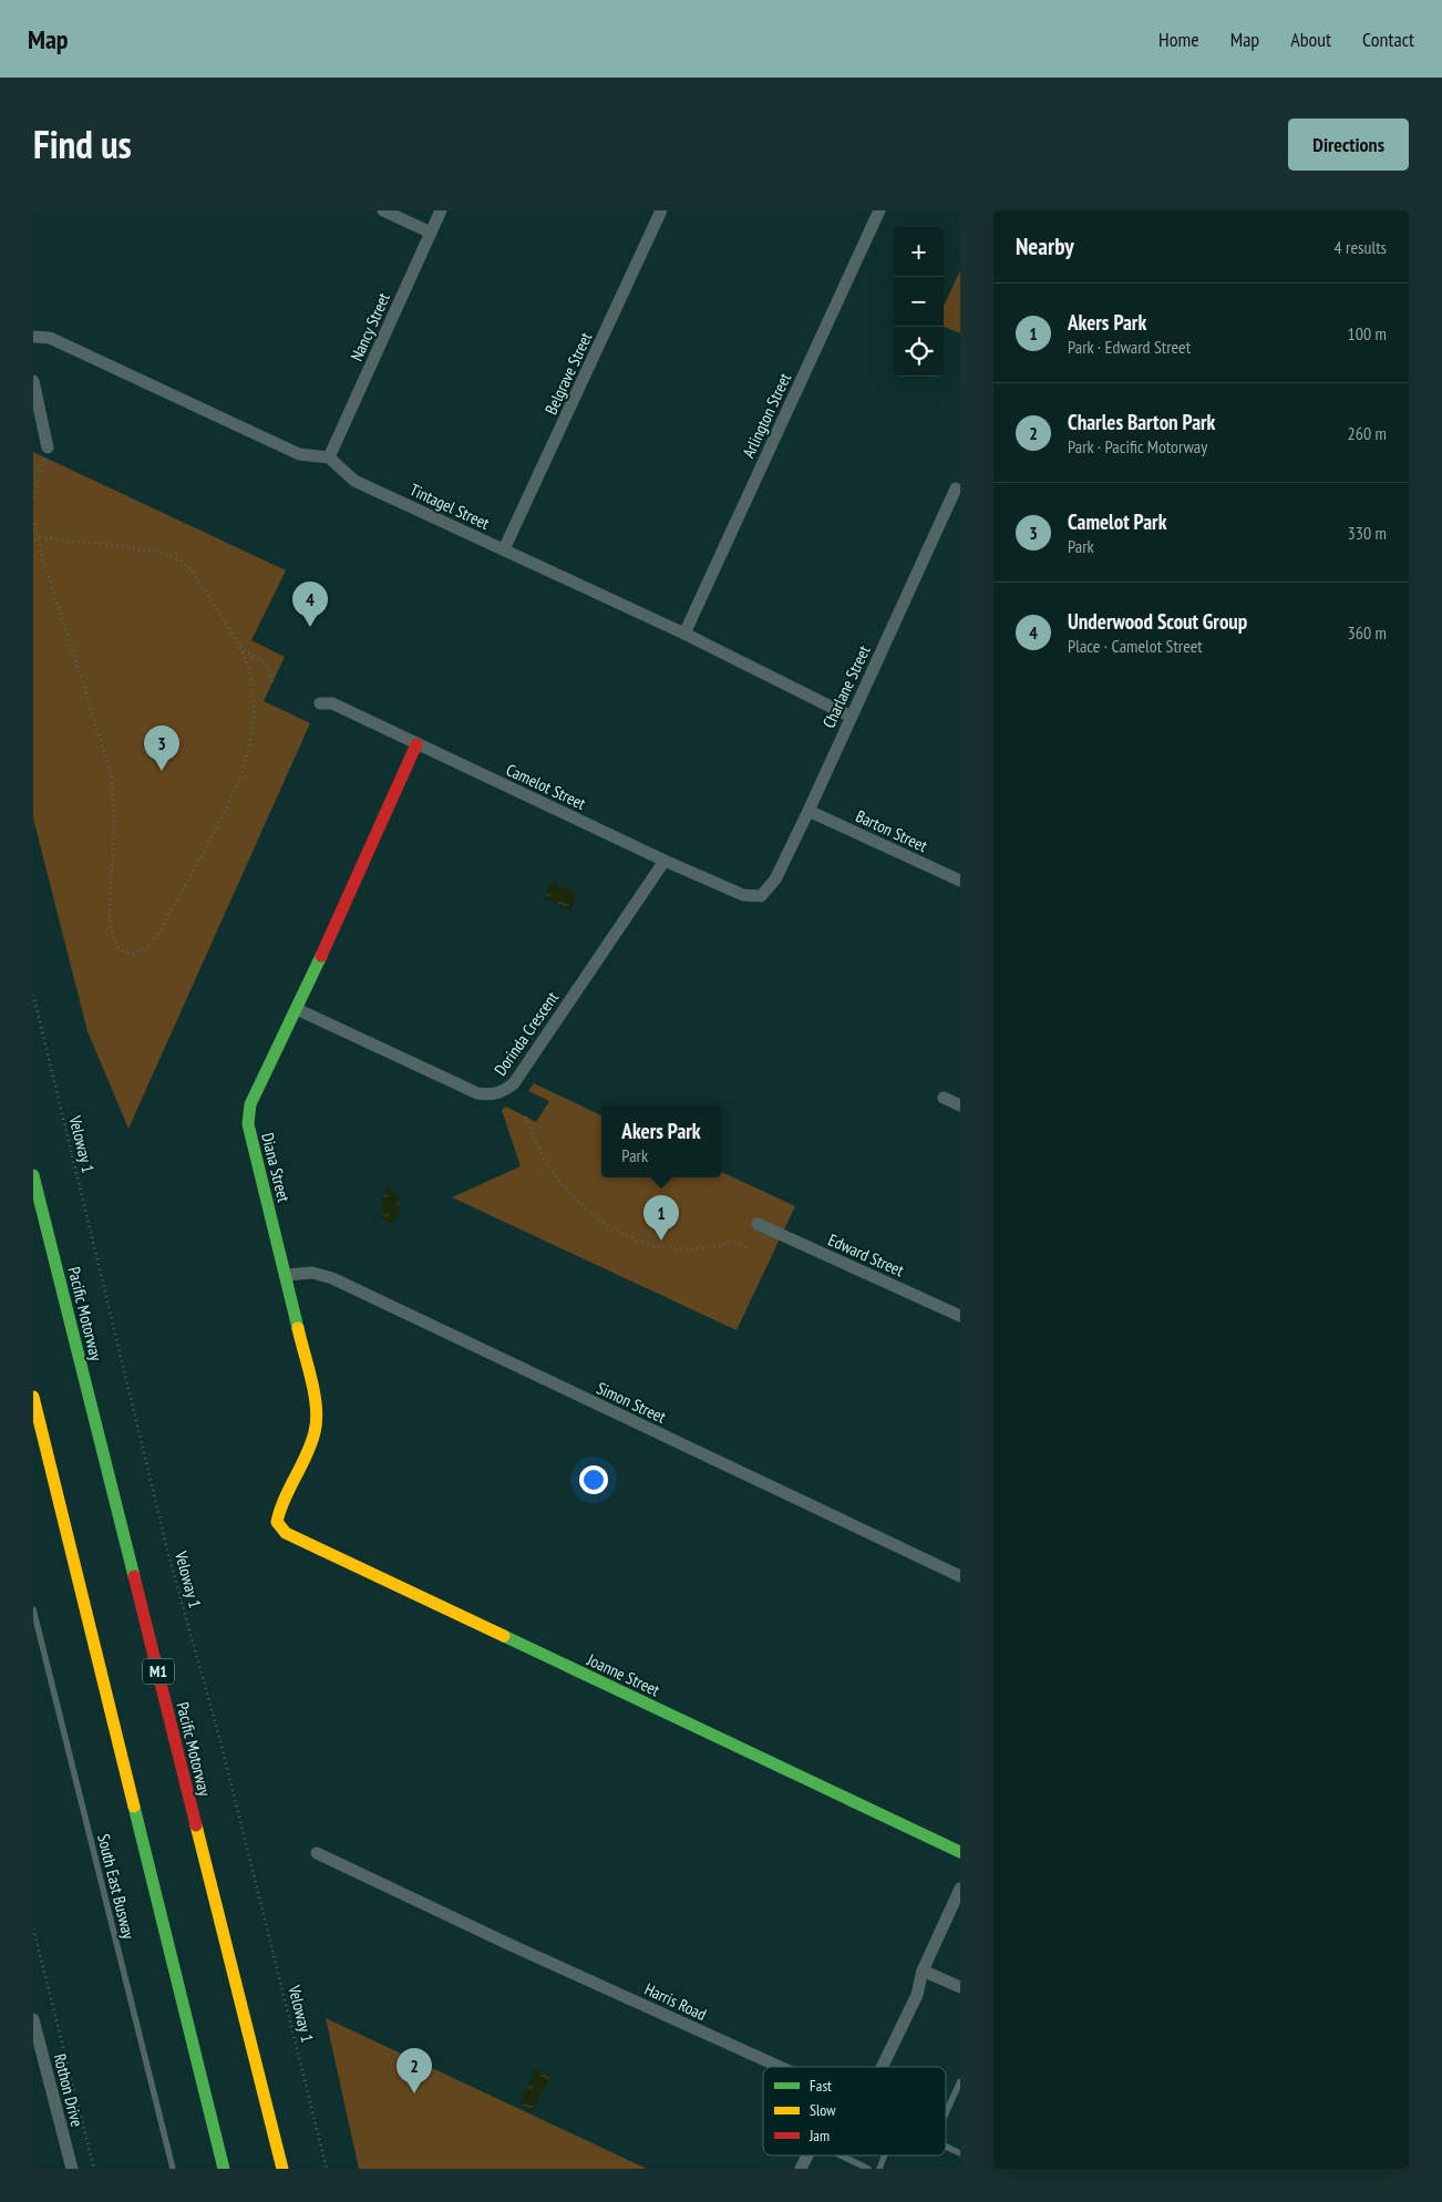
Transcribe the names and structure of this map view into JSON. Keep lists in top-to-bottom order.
{
  "streets": {
    "main road": [
      "Diana Street",
      "Pacific Motorway",
      "M1",
      "Joanne Street"
    ],
    "street": [
      "Nancy Street",
      "Belgrave Street",
      "Arlington Street",
      "Tintagel Street",
      "Charlane Street",
      "Camelot Street",
      "Barton Street",
      "Dorinda Crescent",
      "Edward Street",
      "Simon Street",
      "Harris Road",
      "Rothon Drive"
    ],
    "lane": ["South East Busway"],
    "path": ["Veloway 1"]
  },
  "crossings": [
    ["Nancy Street", "Tintagel Street"],
    ["Belgrave Street", "Tintagel Street"],
    ["Arlington Street", "Tintagel Street"],
    ["Tintagel Street", "Charlane Street"],
    ["Charlane Street", "Camelot Street"],
    ["Charlane Street", "Barton Street"],
    ["Camelot Street", "Dorinda Crescent"],
    ["Camelot Street", "Diana Street"],
    ["Dorinda Crescent", "Diana Street"],
    ["Diana Street", "Simon Street"],
    ["Diana Street", "Joanne Street"]
  ],
  "legend": ["Fast", "Slow", "Jam"],
  "page": {
    "header": "Map",
    "nav": [
      "Home",
      "Map",
      "About",
      "Contact"
    ],
    "title": "Find us",
    "buttons": "Directions",
    "heading": ["Nearby", "4 results"],
    "map_buttons": ["+", "−"],
    "list": [
      {
        "mark": "1",
        "name": "Akers Park",
        "note": "Park · Edward Street",
        "value": "100 m"
      },
      {
        "mark": "2",
        "name": "Charles Barton Park",
        "note": "Park · Pacific Motorway",
        "value": "260 m"
      },
      {
        "mark": "3",
        "name": "Camelot Park",
        "note": "Park",
        "value": "330 m"
      },
      {
        "mark": "4",
        "name": "Underwood Scout Group",
        "note": "Place · Camelot Street",
        "value": "360 m"
      }
    ],
    "pins": [
      "4",
      "3",
      "1",
      "2"
    ],
    "popup": ["Akers Park", "Park"]
  }
}
